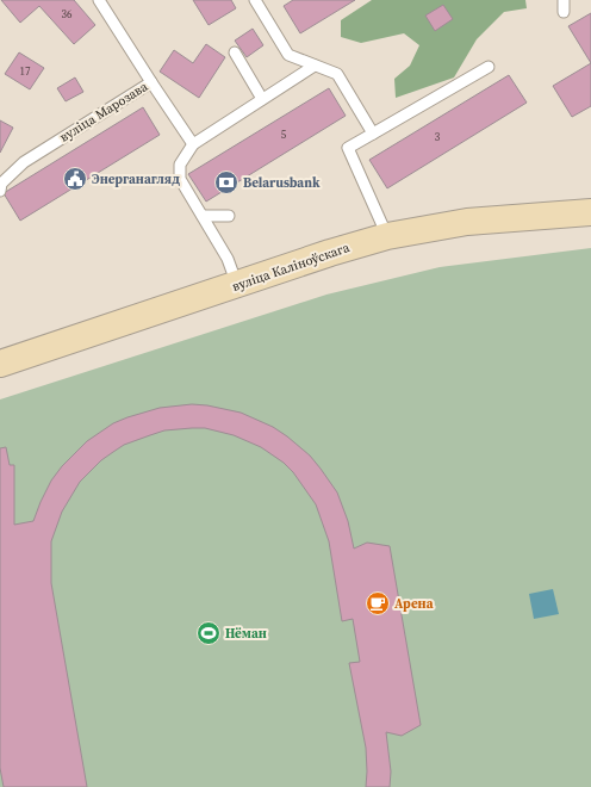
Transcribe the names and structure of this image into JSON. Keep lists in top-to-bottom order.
{
  "streets": {
    "main road": ["вуліца Каліноўскага"],
    "lane": ["вуліца Марозава"]
  },
  "places": {
    "public building": ["Энерганагляд"],
    "bank": ["Belarusbank"],
    "cafe": ["Арена"],
    "sports": ["Нёман"]
  },
  "house_numbers": [
    "36",
    "17",
    "5",
    "3"
  ]
}
